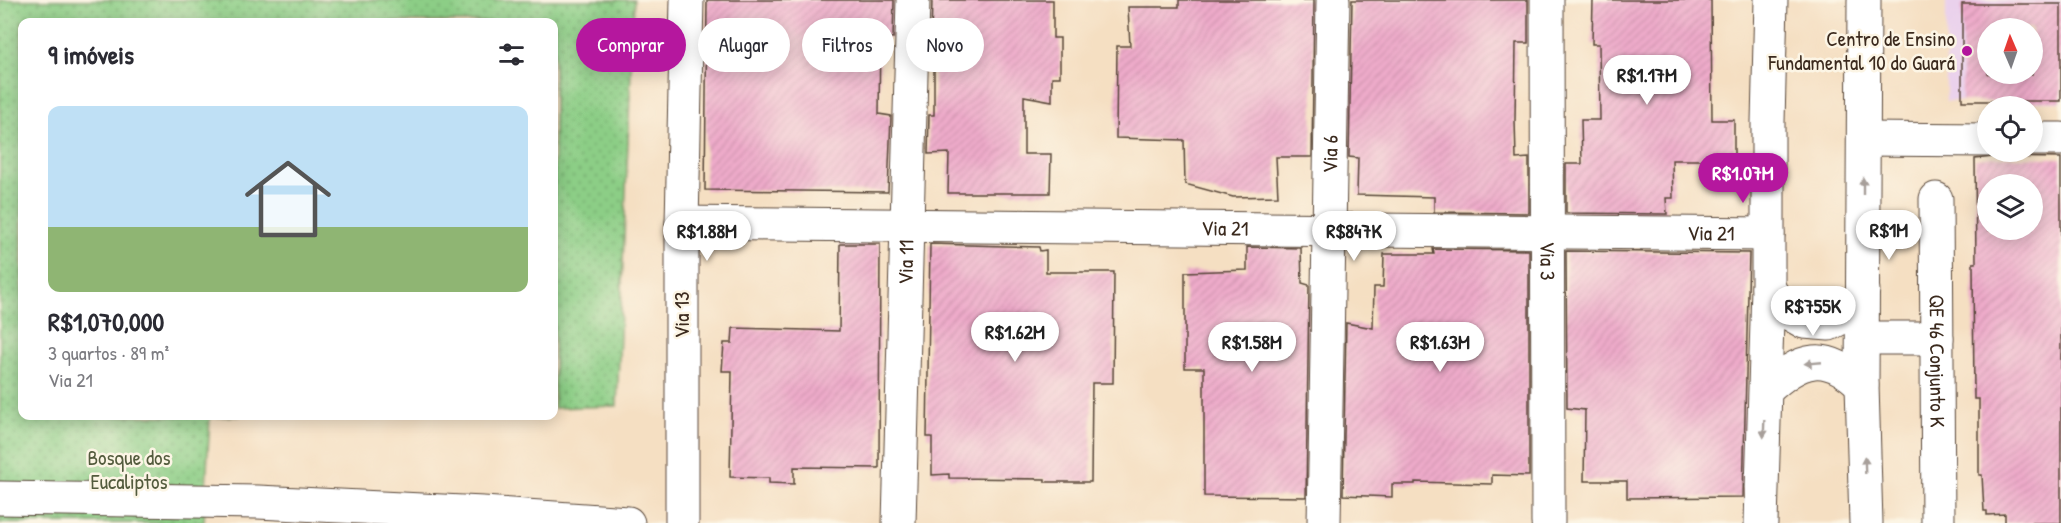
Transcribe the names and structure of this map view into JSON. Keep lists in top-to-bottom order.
{
  "streets": {
    "street": [
      "Via 6",
      "Via 21",
      "Via 11",
      "Via 3",
      "Via 13",
      "QE 46 Conjunto K"
    ]
  },
  "crossings": [
    ["Via 6", "Via 21"],
    ["Via 21", "Via 11"],
    ["Via 21", "Via 3"],
    ["Via 21", "Via 13"]
  ],
  "parks": ["Bosque dos Eucaliptos"],
  "places": ["Centro de Ensino Fundamental 10 do Guará"],
  "north": "top",
  "page": {
    "chip": [
      "Comprar",
      "Alugar",
      "Filtros",
      "Novo"
    ],
    "heading": "9 imóveis",
    "price": [
      "R$1.17M",
      "R$1.07M",
      "R$1M",
      "R$1.88M",
      "R$847K",
      "R$755K",
      "R$1.62M",
      "R$1.58M",
      "R$1.63M"
    ],
    "list": [
      {
        "name": "R$1,070,000",
        "note": "3 quartos · 89 m² · Via 21"
      }
    ]
  }
}
